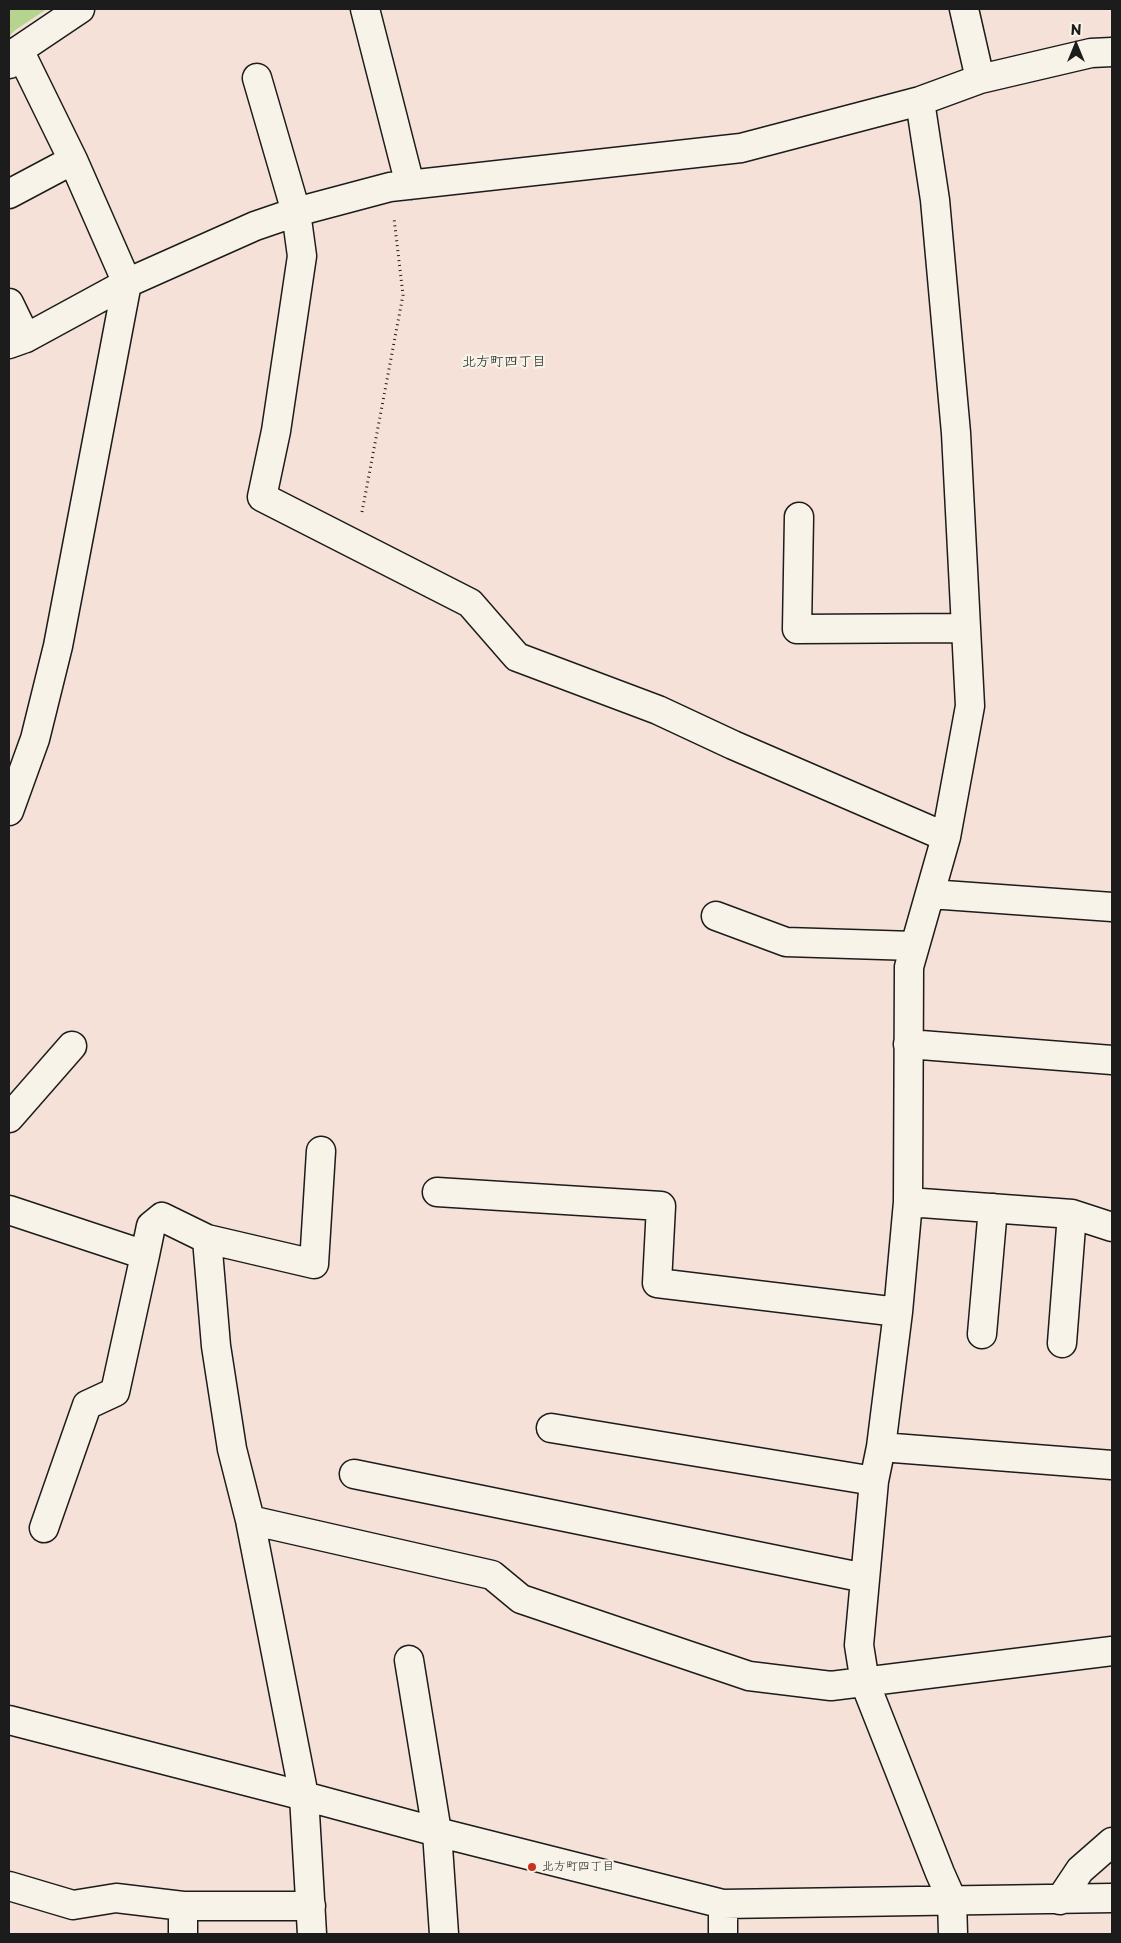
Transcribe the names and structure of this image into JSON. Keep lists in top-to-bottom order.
{
  "districts": ["北方町四丁目"],
  "places": ["北方町四丁目"],
  "north": "top"
}
